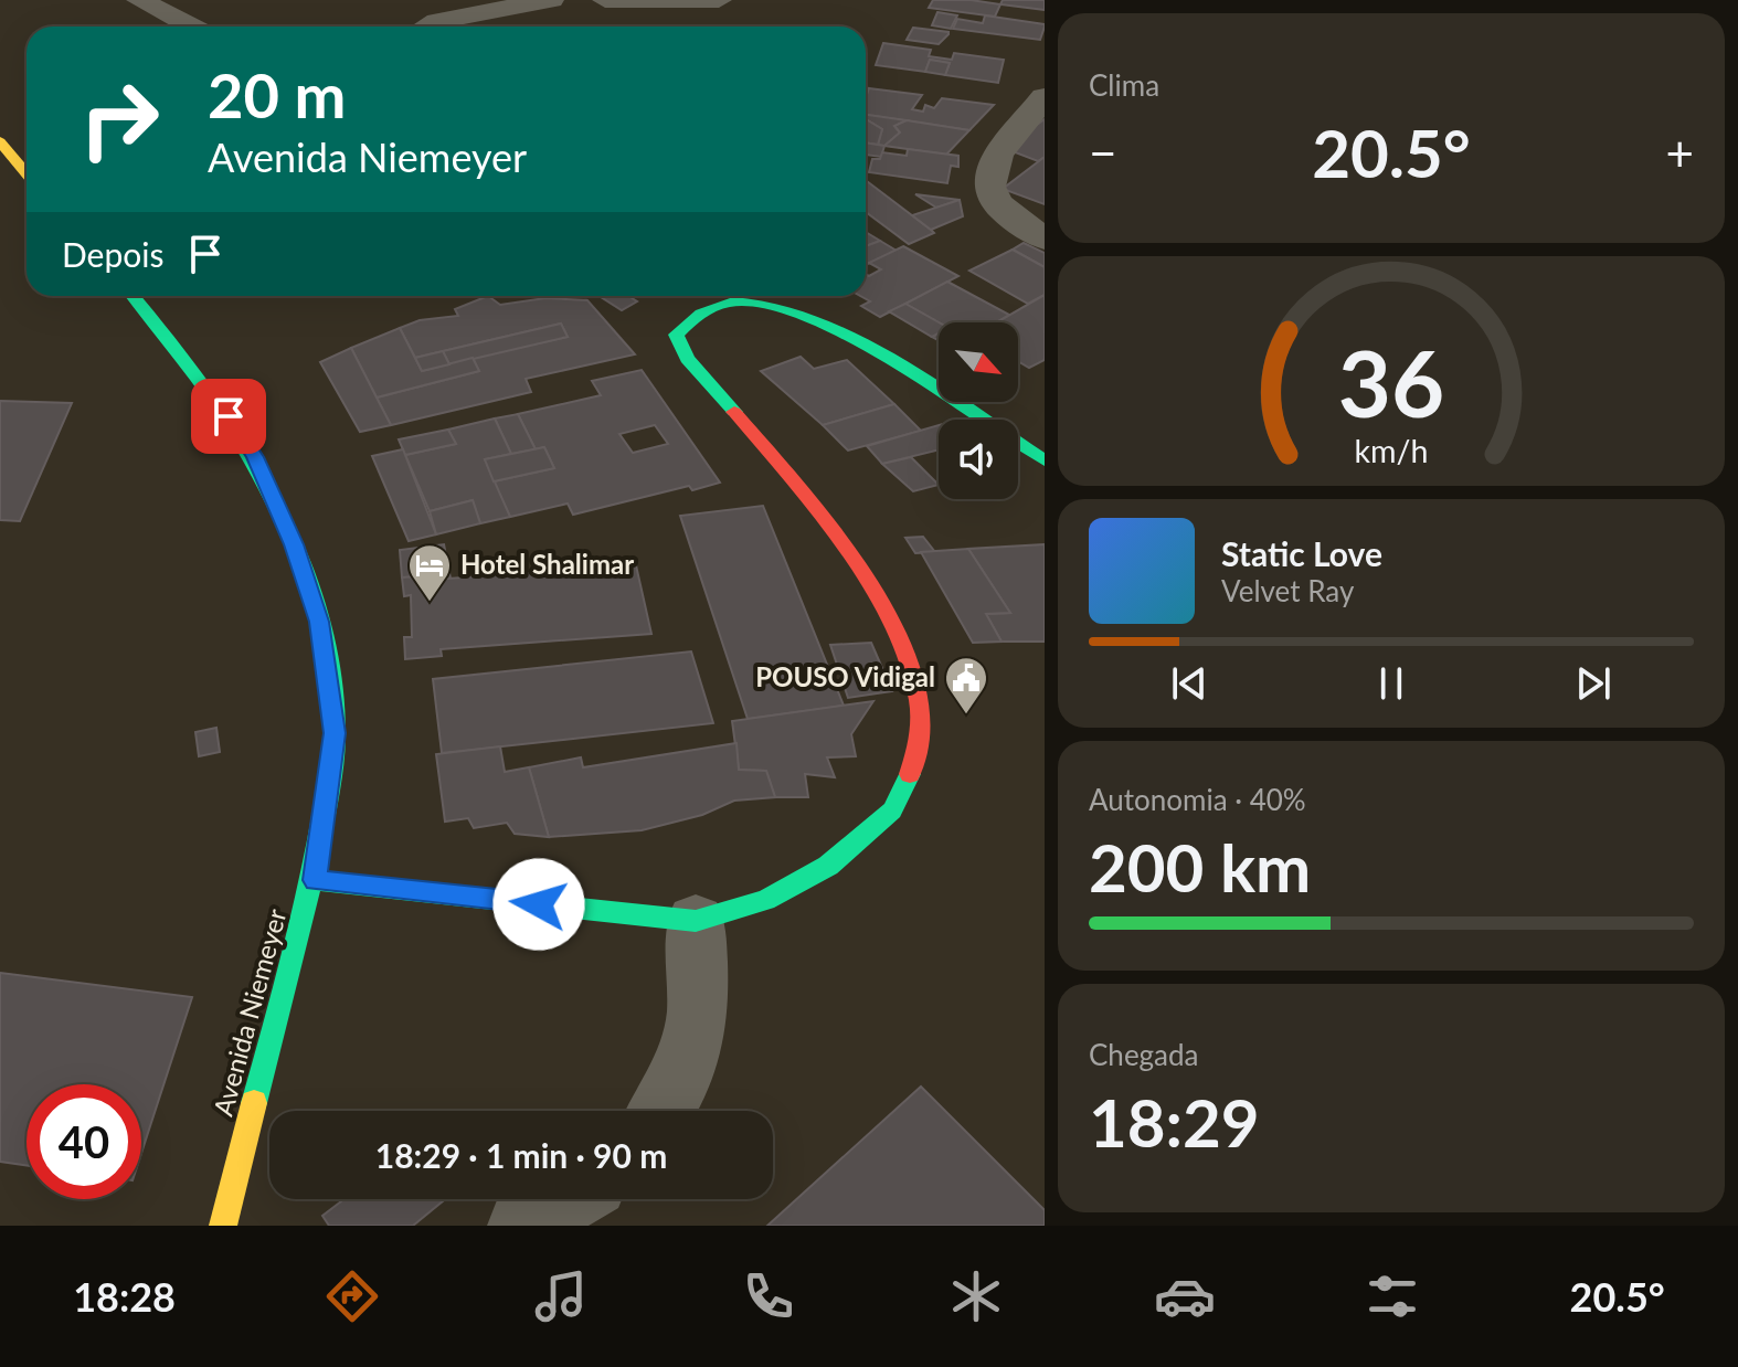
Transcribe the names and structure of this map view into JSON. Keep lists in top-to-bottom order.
{
  "streets": {
    "street": ["Avenida Niemeyer"]
  },
  "places": {
    "hotel": ["Hotel Shalimar"],
    "public building": ["POUSO Vidigal"]
  },
  "north": "bottom right",
  "page": {
    "tile": [
      "Clima",
      ["Autonomia · 40%", "200 km"],
      ["Chegada", "18:29"]
    ],
    "turn": ["20 m", "Avenida Niemeyer"],
    "heat": ["−", "20.5°", "+"],
    "then": "Depois",
    "song": ["Static Love", "Velvet Ray"],
    "limit": "40",
    "trip": "18:29 · 1 min · 90 m",
    "tabs": ["18:28", "20.5°"],
    "gauge": ["36", "km/h"]
  }
}
